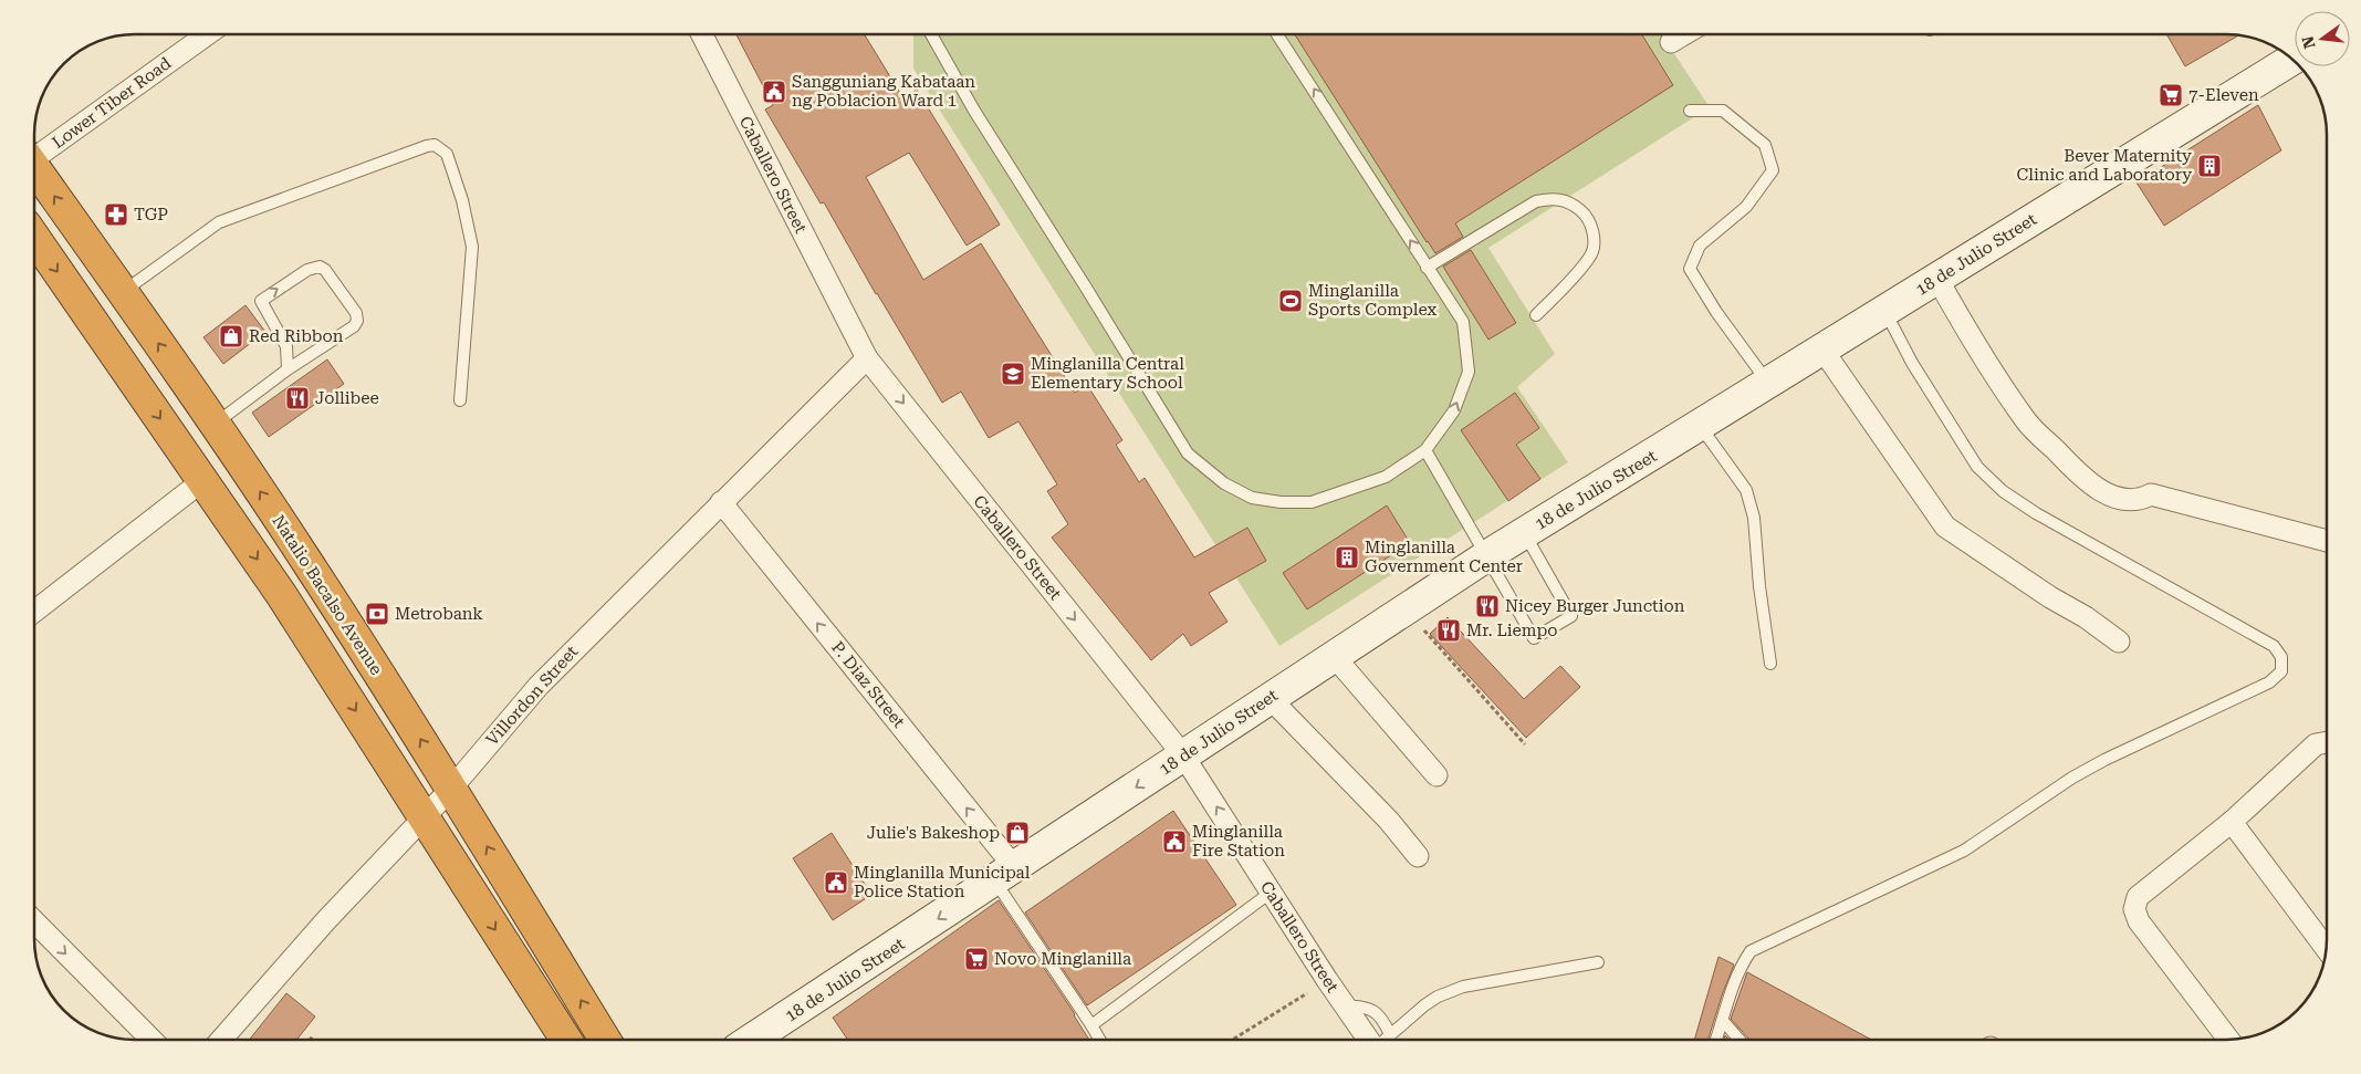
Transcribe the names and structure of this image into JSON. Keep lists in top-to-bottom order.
{
  "streets": {
    "highway": ["Natalio Bacalso Avenue"],
    "street": [
      "Lower Tiber Road",
      "Caballero Street",
      "18 de Julio Street",
      "P. Diaz Street",
      "Villordon Street"
    ]
  },
  "crossings": [
    ["Caballero Street", "18 de Julio Street"],
    ["Caballero Street", "Villordon Street"],
    ["18 de Julio Street", "P. Diaz Street"],
    ["Natalio Bacalso Avenue", "Villordon Street"],
    ["P. Diaz Street", "Villordon Street"]
  ],
  "one_way": ["P. Diaz Street"],
  "places": {
    "public building": ["Sangguniang Kabataan ng Poblacion Ward 1", "Minglanilla Fire Station", "Minglanilla Municipal Police Station"],
    "supermarket": ["7-Eleven", "Novo Minglanilla"],
    "building": ["Bever Maternity Clinic and Laboratory", "Minglanilla Government Center"],
    "pharmacy": ["TGP"],
    "sports": ["Minglanilla Sports Complex"],
    "shop": ["Red Ribbon", "Julie's Bakeshop"],
    "school or university": ["Minglanilla Central Elementary School"],
    "restaurant": ["Jollibee", "Nicey Burger Junction", "Mr. Liempo"],
    "bank": ["Metrobank"]
  },
  "north": "left"
}
